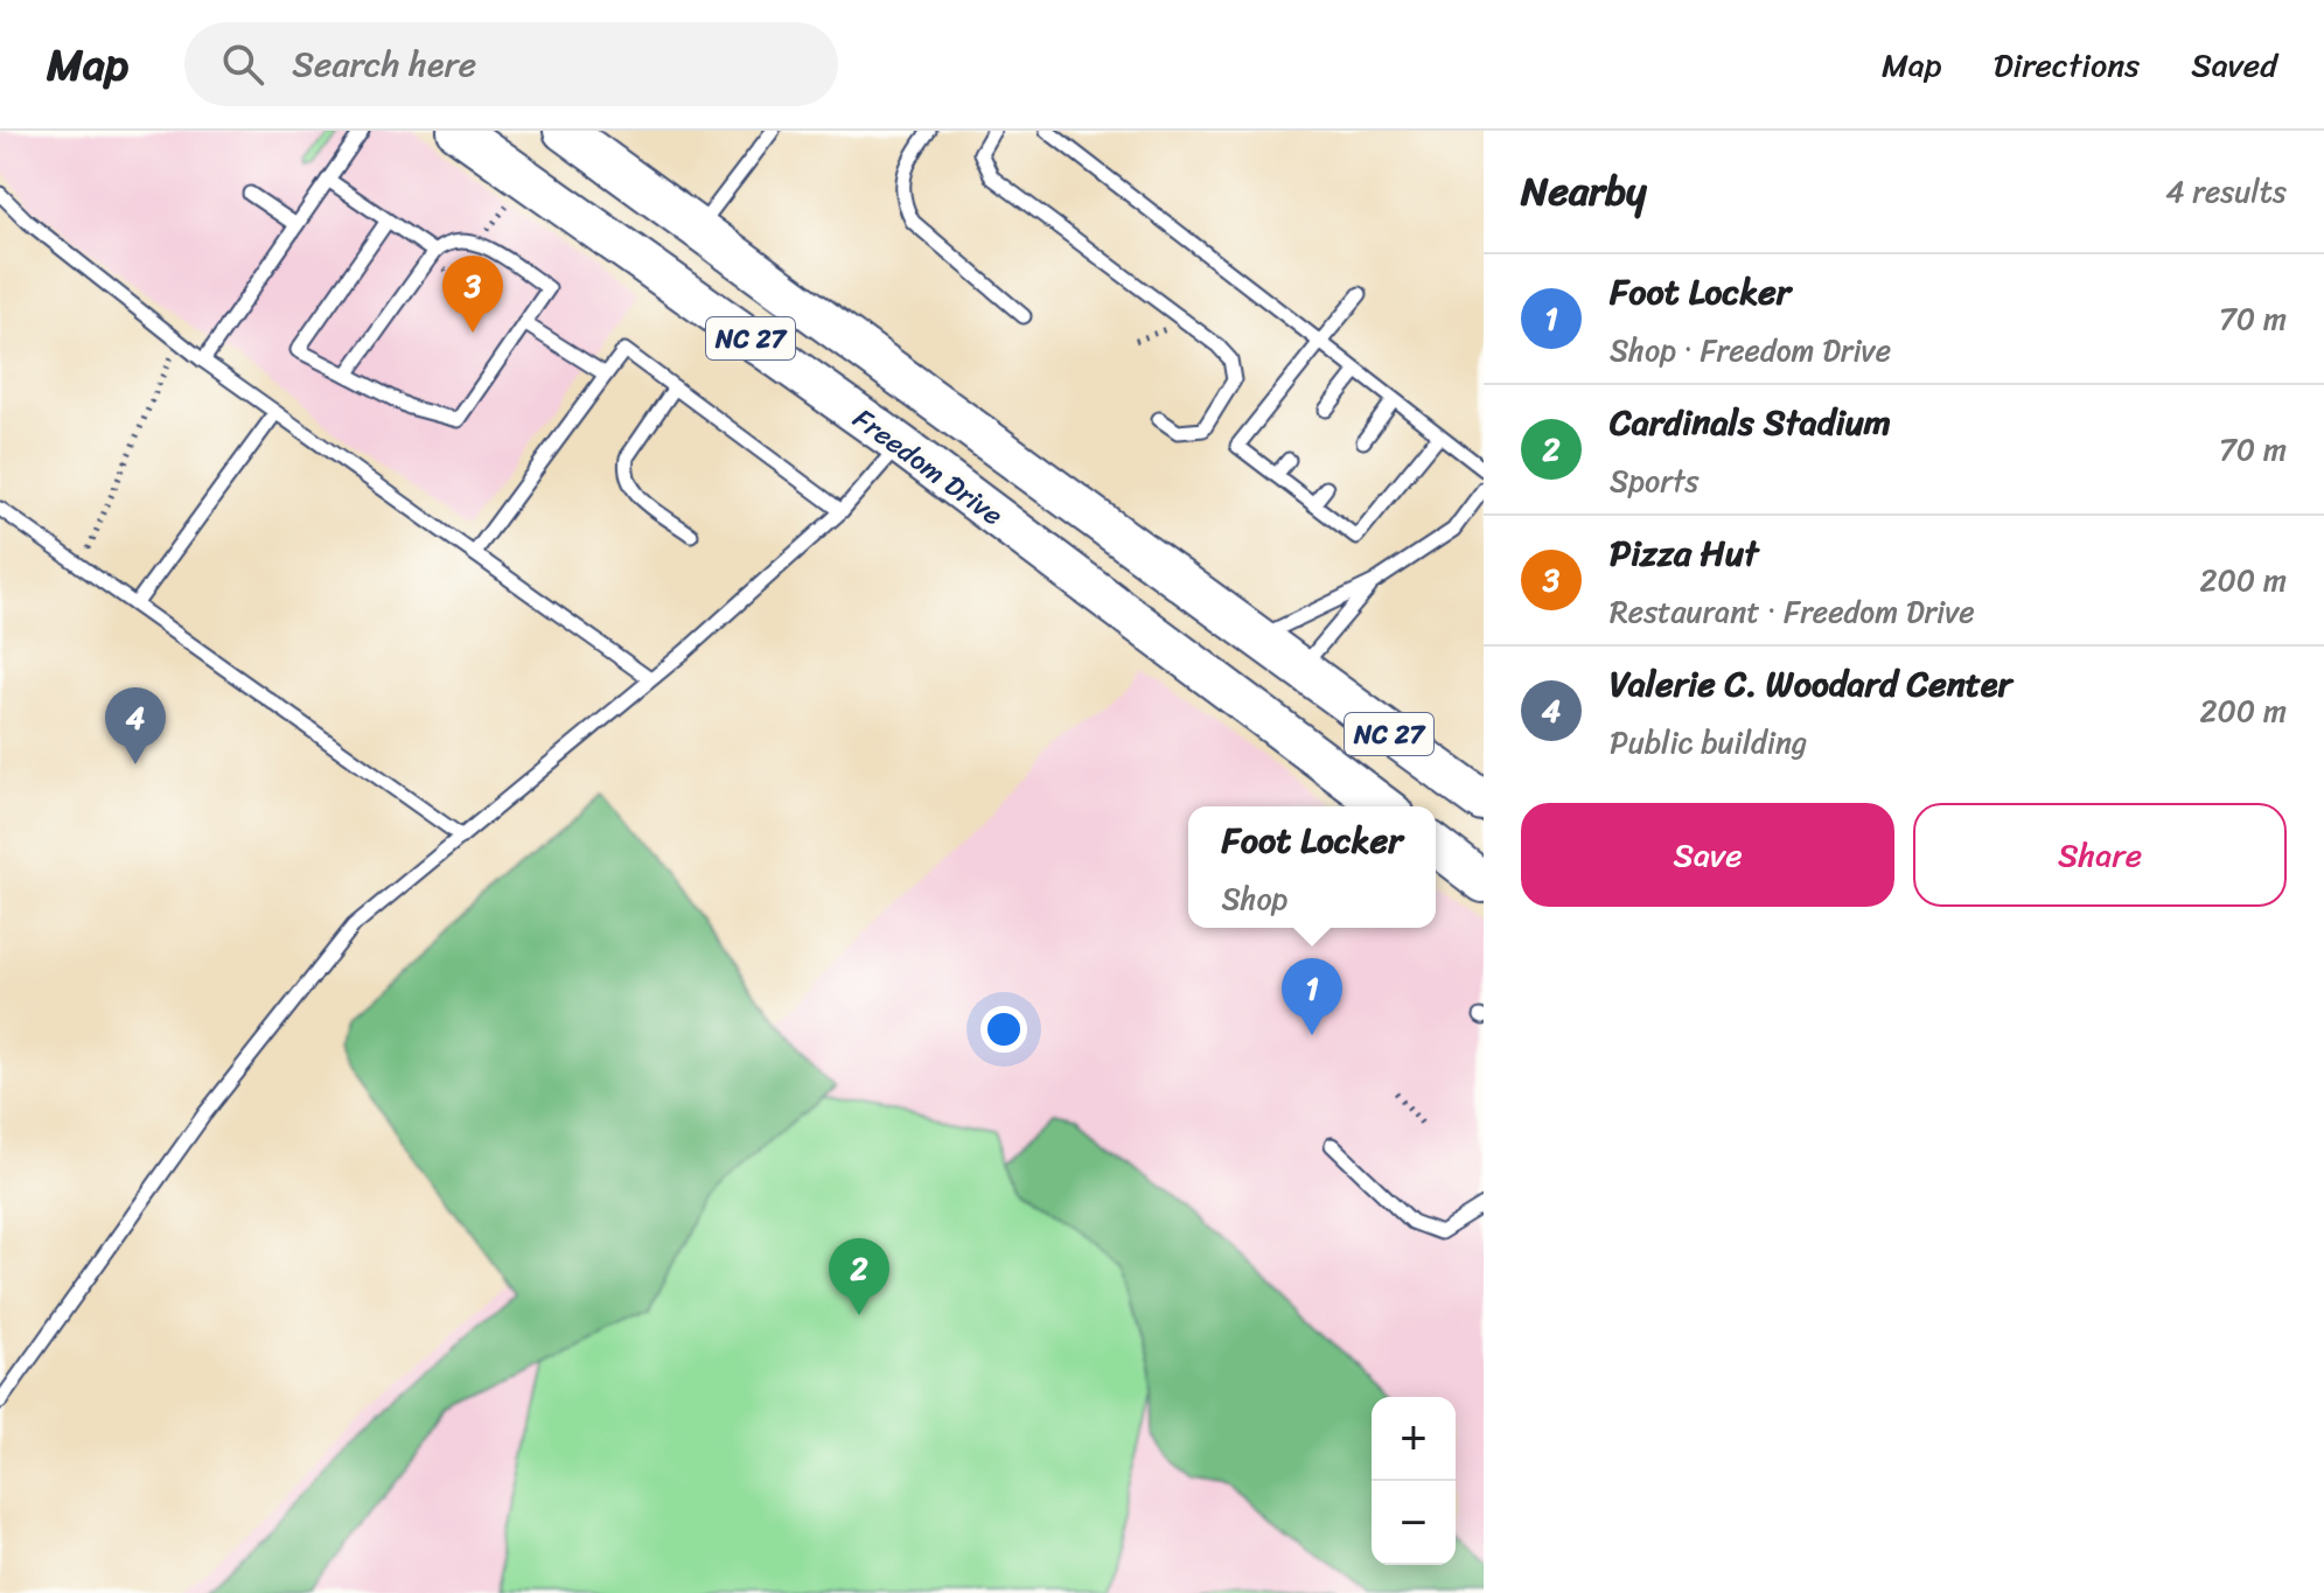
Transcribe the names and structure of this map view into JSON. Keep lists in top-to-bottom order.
{
  "streets": {
    "main road": ["NC 27", "Freedom Drive"]
  },
  "page": {
    "header": "Map",
    "search": "Search here",
    "nav": ["Map", "Directions", "Saved"],
    "heading": ["Nearby", "4 results"],
    "list": [
      {
        "mark": "1",
        "name": "Foot Locker",
        "note": "Shop · Freedom Drive",
        "value": "70 m"
      },
      {
        "mark": "2",
        "name": "Cardinals Stadium",
        "note": "Sports",
        "value": "70 m"
      },
      {
        "mark": "3",
        "name": "Pizza Hut",
        "note": "Restaurant · Freedom Drive",
        "value": "200 m"
      },
      {
        "mark": "4",
        "name": "Valerie C. Woodard Center",
        "note": "Public building",
        "value": "200 m"
      }
    ],
    "pins": [
      "3",
      "4",
      "1",
      "2"
    ],
    "buttons": ["Save", "Share"],
    "popup": ["Foot Locker", "Shop"],
    "map_buttons": ["+", "−"]
  }
}
